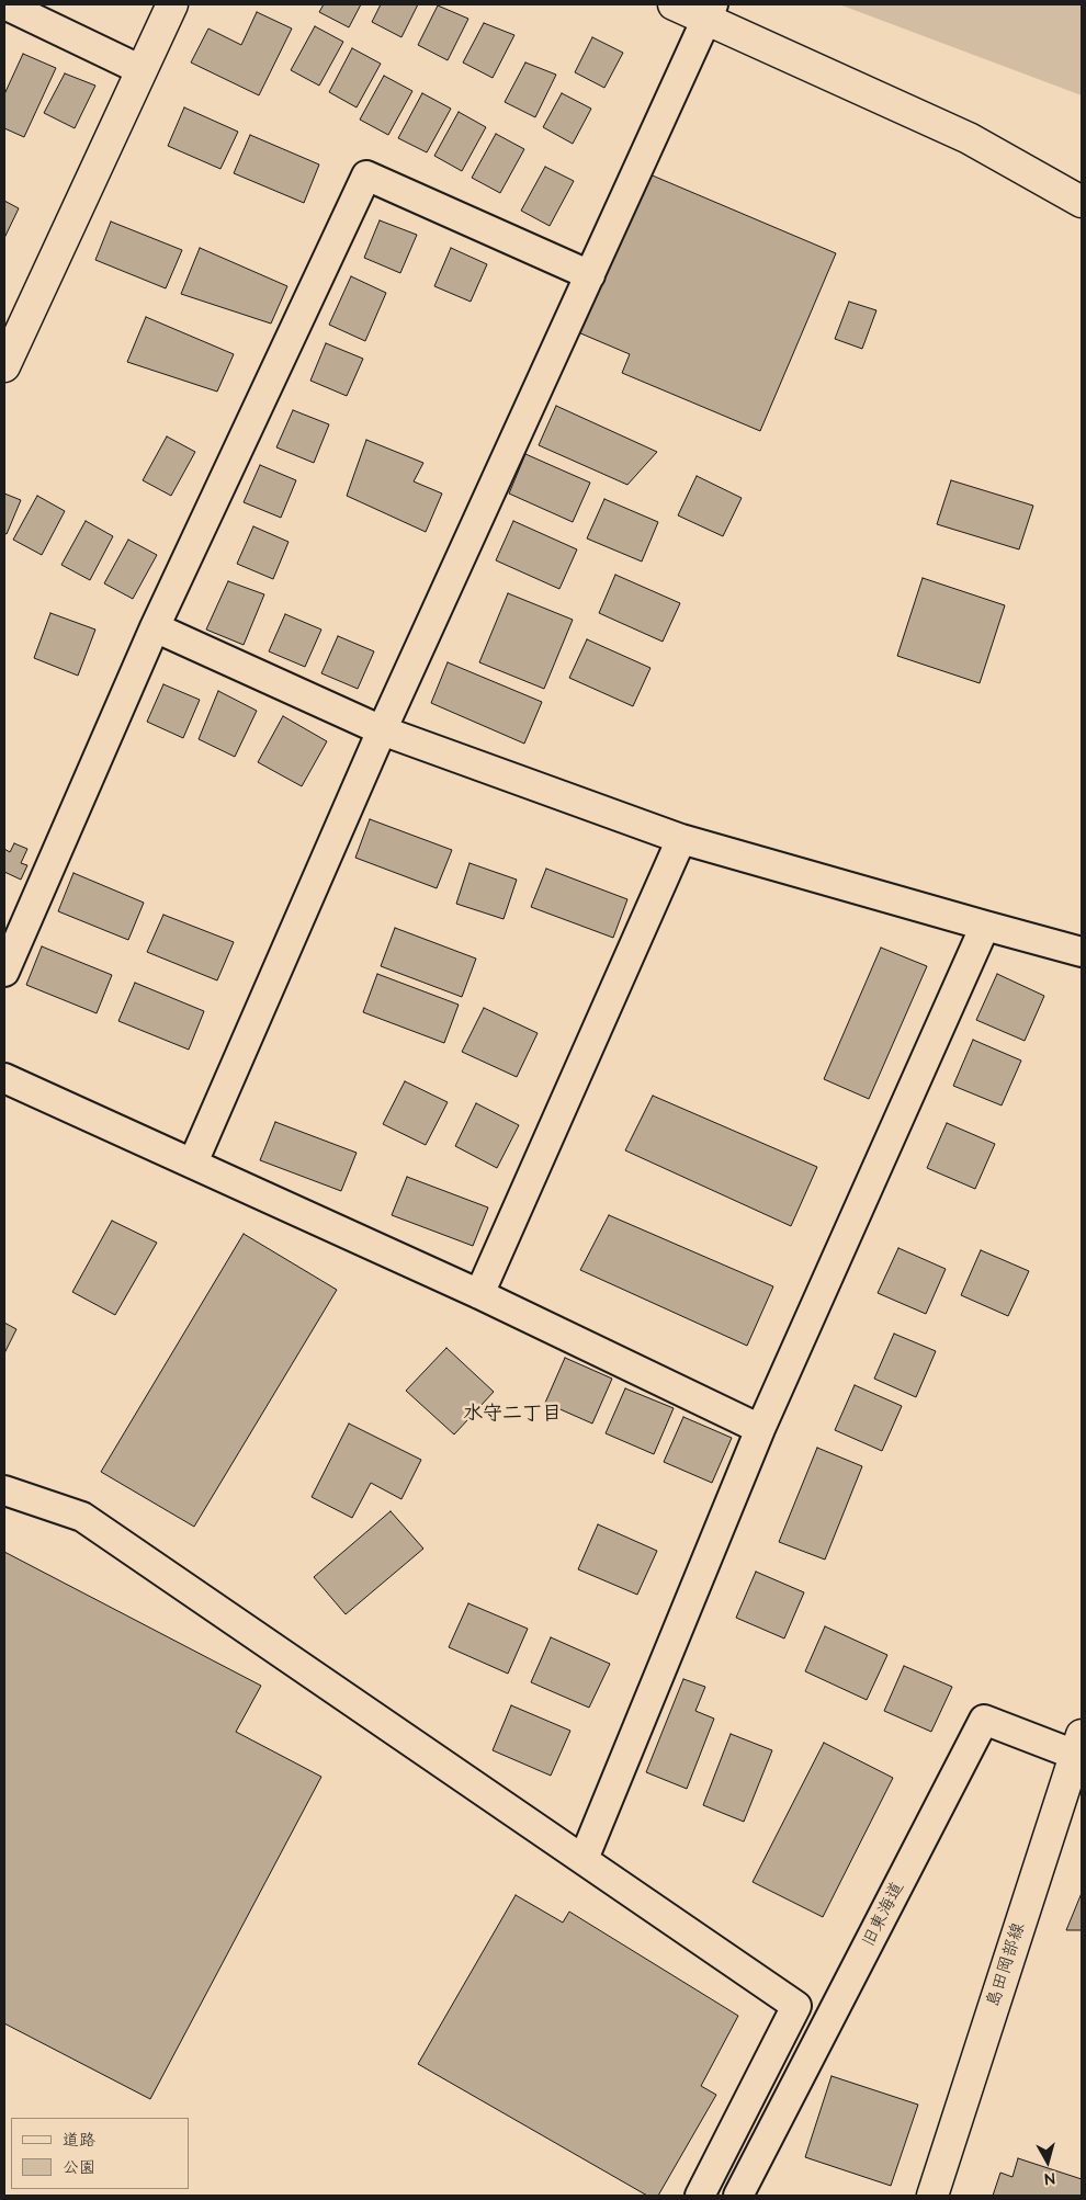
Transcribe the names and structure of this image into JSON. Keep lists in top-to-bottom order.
{
  "streets": {
    "street": ["旧東海道", "島田岡部線"]
  },
  "crossings": [
    ["旧東海道", "島田岡部線"]
  ],
  "districts": ["水守二丁目"],
  "legend": ["道路", "公園"],
  "north": "bottom"
}
